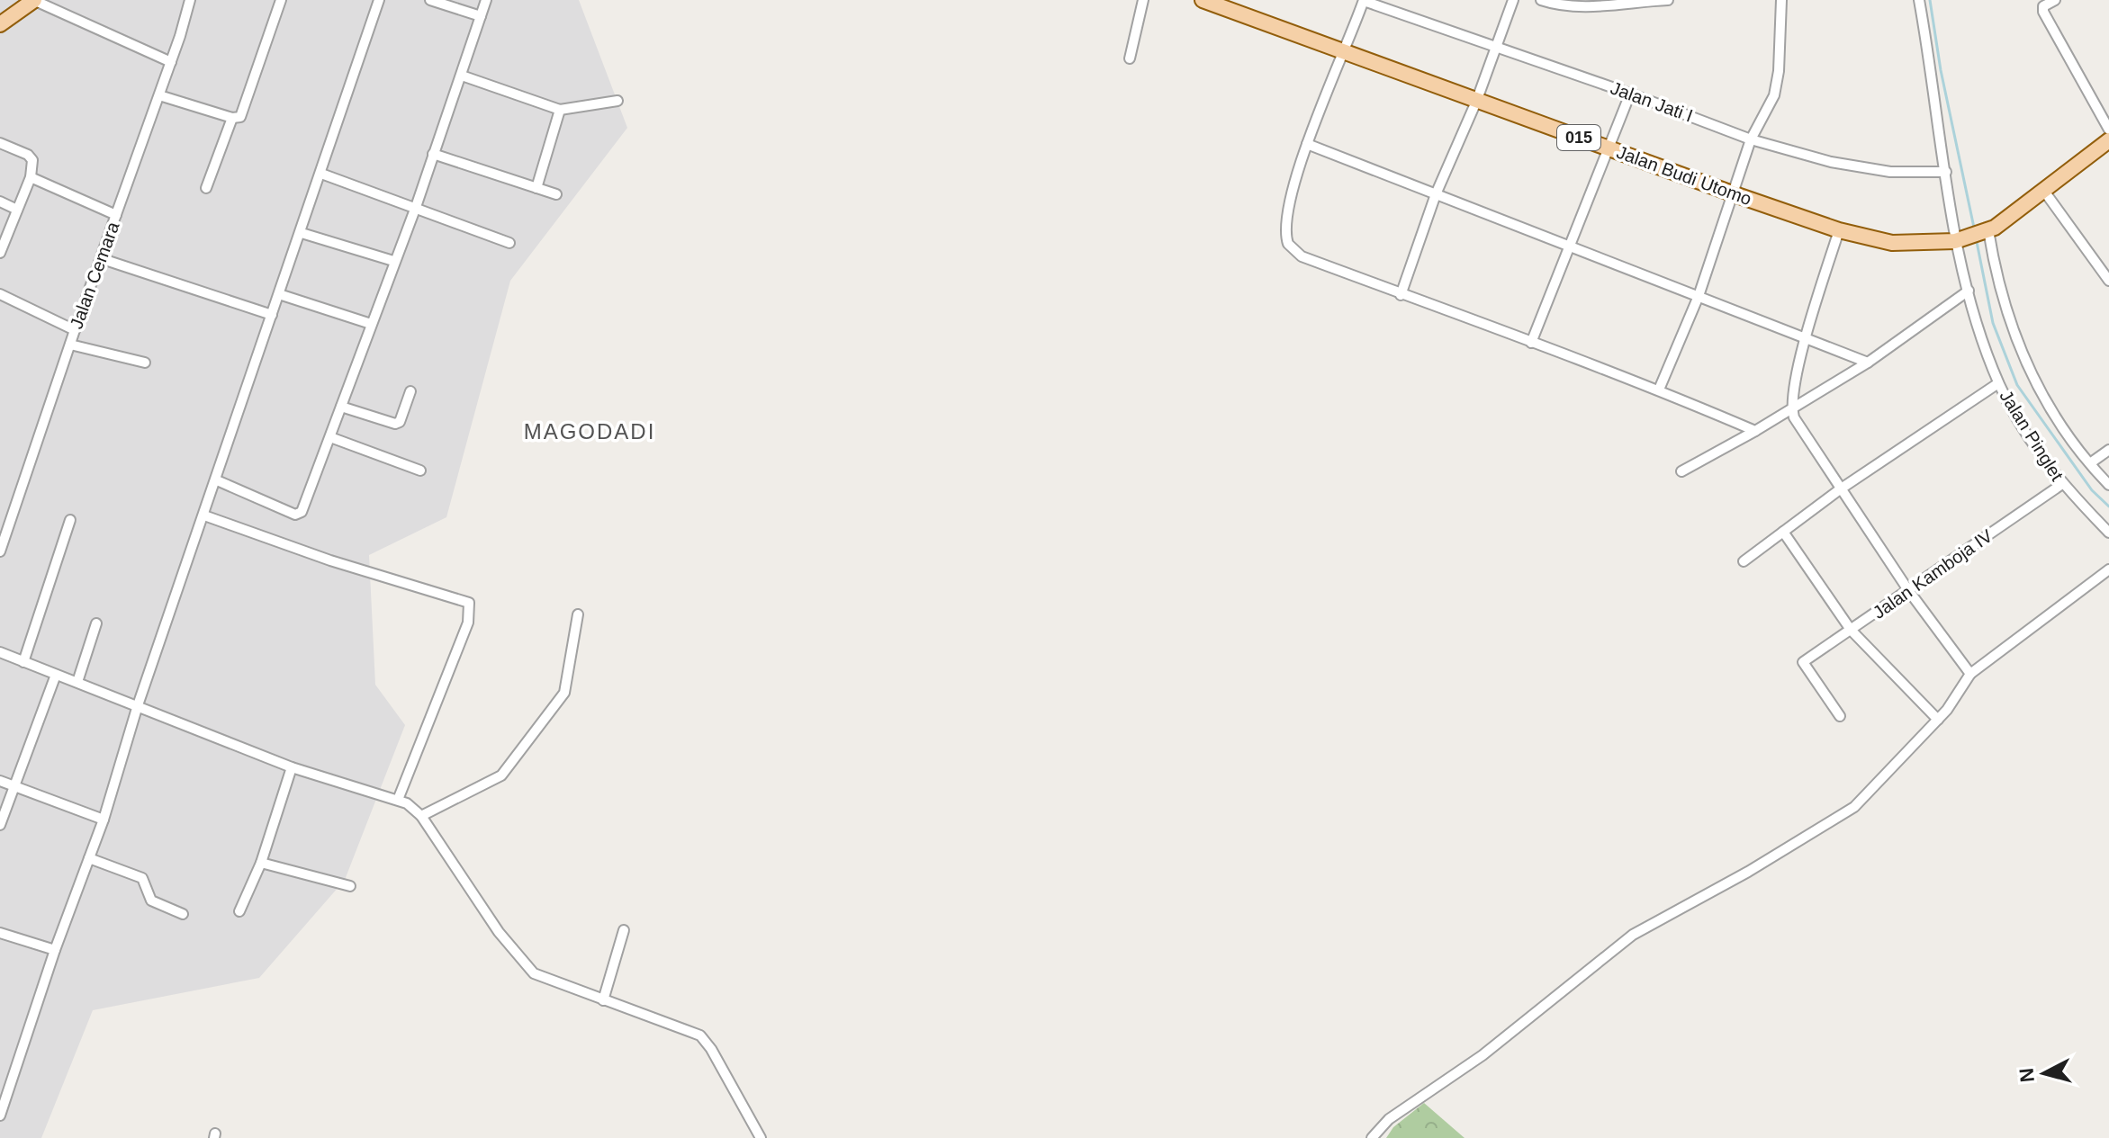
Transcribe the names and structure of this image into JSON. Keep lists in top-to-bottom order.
{
  "streets": {
    "main road": ["015", "Jalan Budi Utomo"],
    "street": [
      "Jalan Jati I",
      "Jalan Cemara",
      "Jalan Pinglet",
      "Jalan Kamboja IV"
    ]
  },
  "crossings": [
    ["Jalan Jati I", "Jalan Pinglet"],
    ["Jalan Budi Utomo", "Jalan Pinglet"],
    ["Jalan Pinglet", "Jalan Kamboja IV"]
  ],
  "districts": ["MAGODADI"],
  "north": "left"
}
